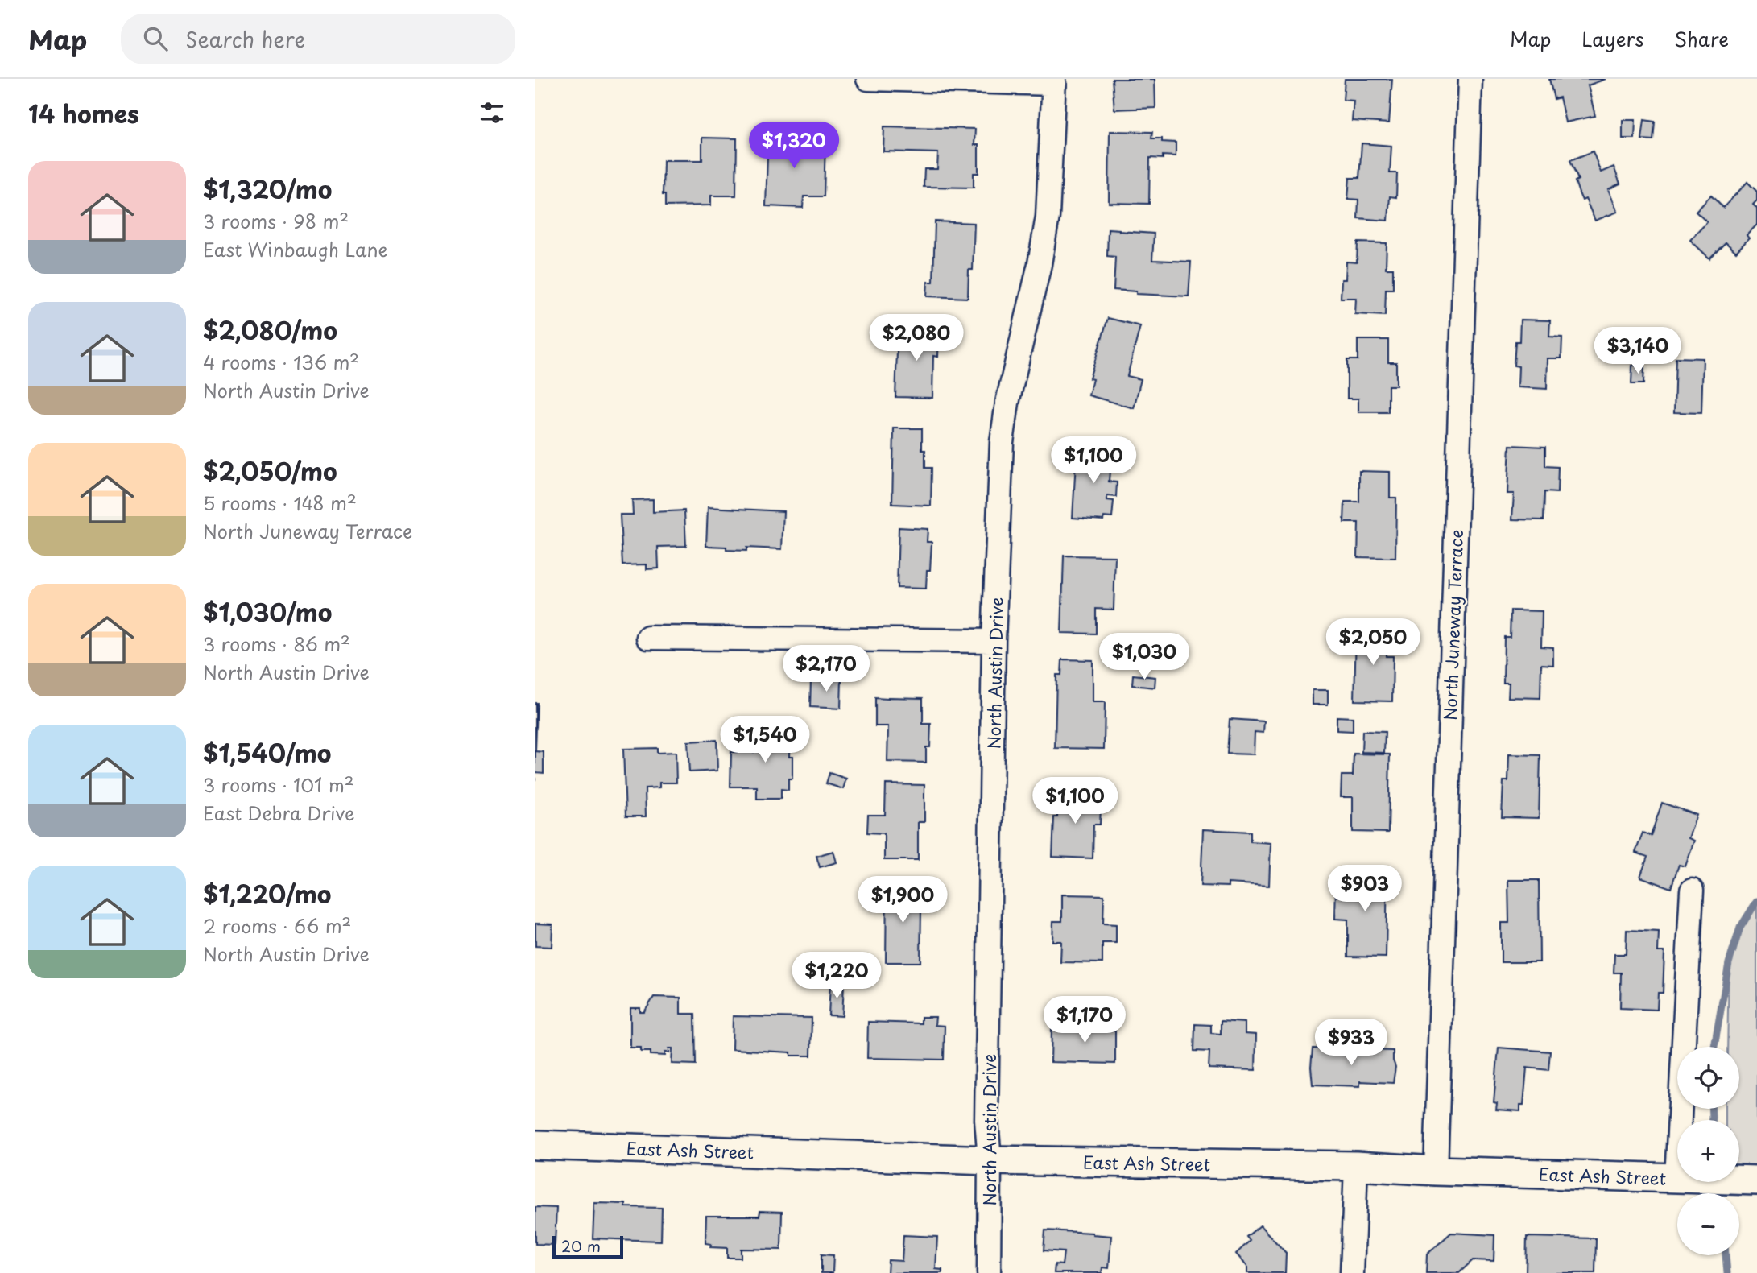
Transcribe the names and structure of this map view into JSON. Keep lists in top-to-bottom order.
{
  "streets": {
    "street": ["North Juneway Terrace", "North Austin Drive", "East Ash Street"]
  },
  "crossings": [
    ["North Juneway Terrace", "East Ash Street"],
    ["North Austin Drive", "East Ash Street"]
  ],
  "scale_bar": "20 m",
  "page": {
    "header": "Map",
    "search": "Search here",
    "nav": ["Map", "Layers", "Share"],
    "heading": "14 homes",
    "price": [
      "$1,320",
      "$2,080",
      "$3,140",
      "$1,100",
      "$2,050",
      "$1,030",
      "$2,170",
      "$1,540",
      "$1,100",
      "$903",
      "$1,900",
      "$1,220",
      "$1,170",
      "$933"
    ],
    "list": [
      {
        "name": "$1,320/mo",
        "note": "3 rooms · 98 m² · East Winbaugh Lane"
      },
      {
        "name": "$2,080/mo",
        "note": "4 rooms · 136 m² · North Austin Drive"
      },
      {
        "name": "$2,050/mo",
        "note": "5 rooms · 148 m² · North Juneway Terrace"
      },
      {
        "name": "$1,030/mo",
        "note": "3 rooms · 86 m² · North Austin Drive"
      },
      {
        "name": "$1,540/mo",
        "note": "3 rooms · 101 m² · East Debra Drive"
      },
      {
        "name": "$1,220/mo",
        "note": "2 rooms · 66 m² · North Austin Drive"
      }
    ],
    "map_buttons": ["+", "−"],
    "scale": "20 m"
  }
}
